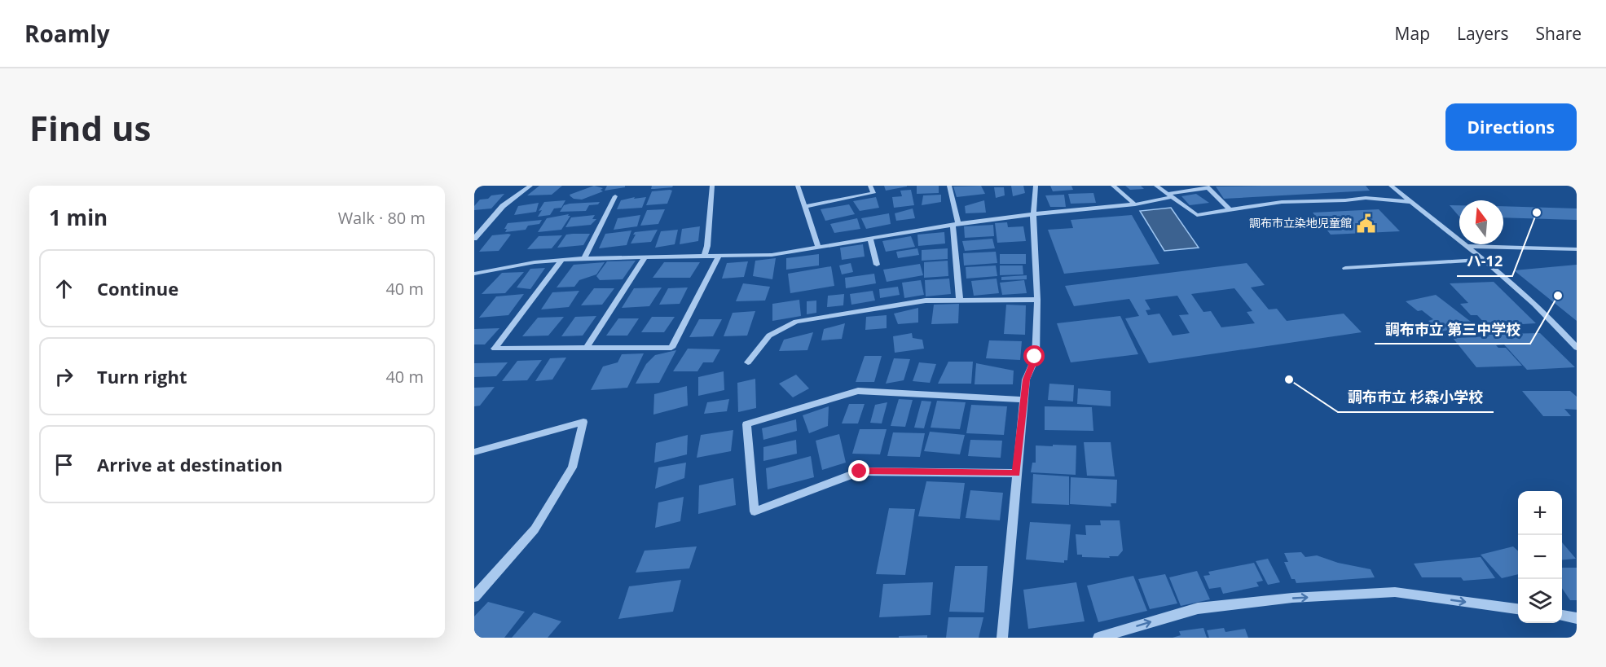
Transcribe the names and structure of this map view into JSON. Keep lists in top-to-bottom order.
{
  "places": {
    "other": ["ハ-12", "調布市立 第三中学校", "調布市立 杉森小学校"],
    "public building": ["調布市立染地児童館"]
  },
  "north": "top",
  "page": {
    "header": "Roamly",
    "nav": ["Map", "Layers", "Share"],
    "buttons": "Directions",
    "title": "Find us",
    "heading": ["1 min", "Walk · 80 m"],
    "list": [
      ["Continue", "40 m"],
      ["Turn right", "40 m"],
      "Arrive at destination"
    ],
    "map_buttons": ["+", "−"]
  }
}
